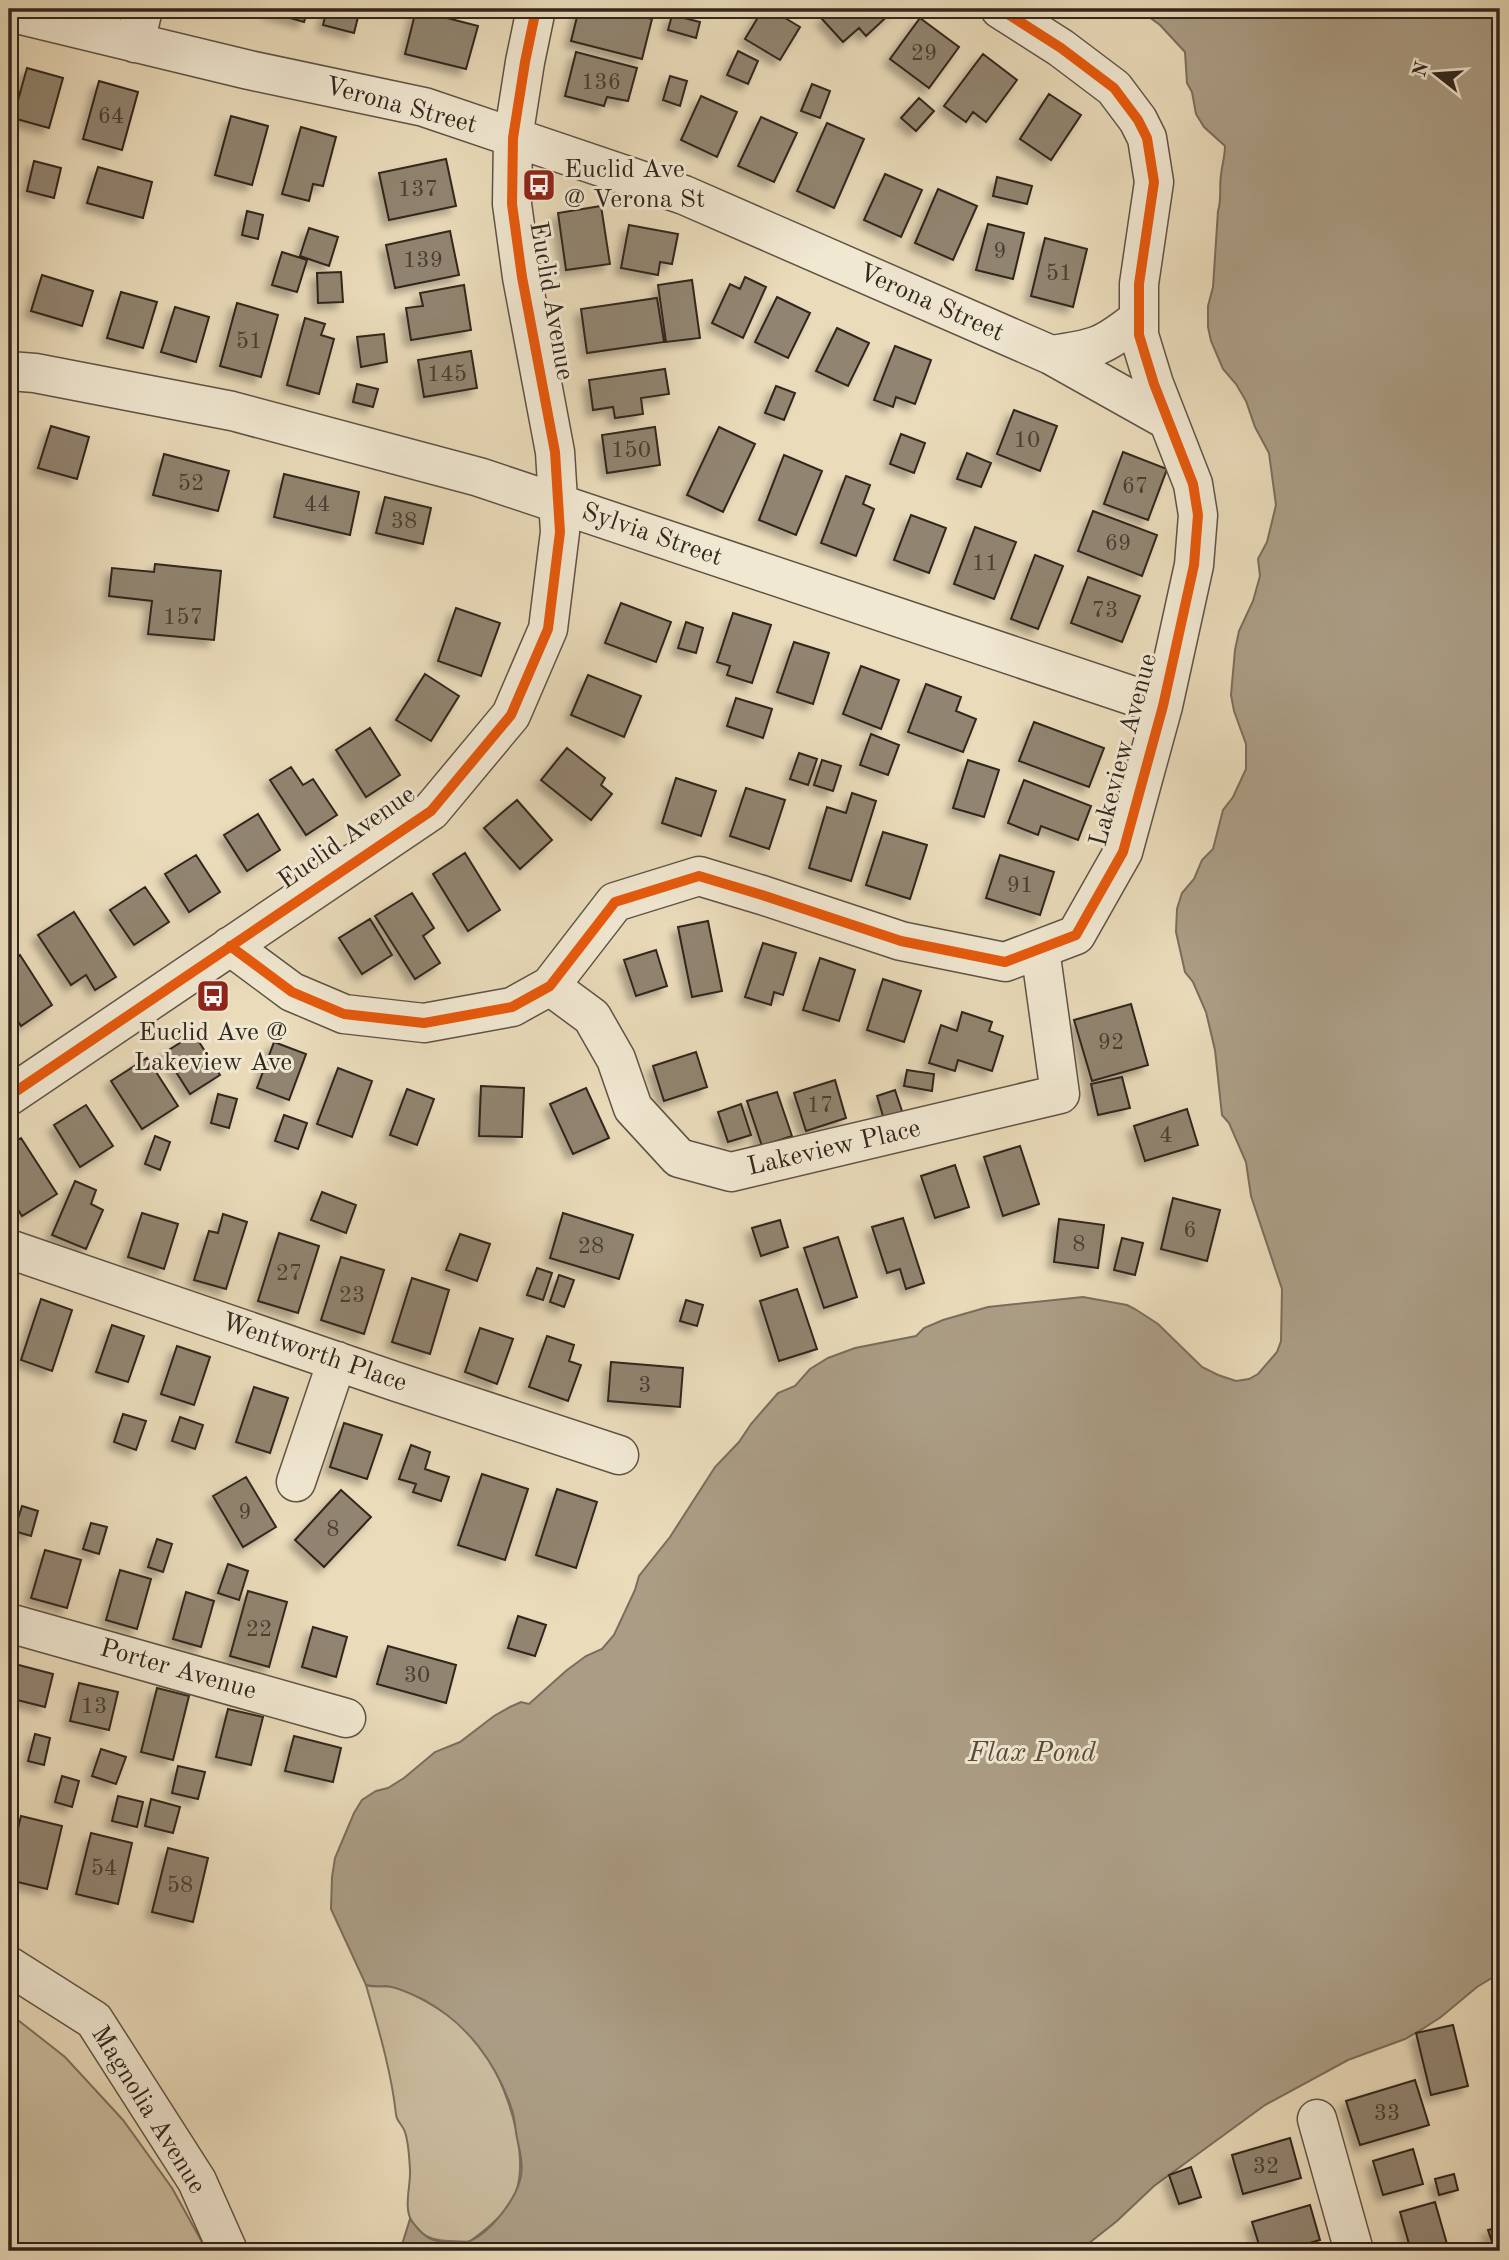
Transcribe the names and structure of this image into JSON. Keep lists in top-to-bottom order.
{
  "streets": {
    "street": [
      "Verona Street",
      "Euclid Avenue",
      "Sylvia Street",
      "Lakeview Avenue",
      "Lakeview Place",
      "Wentworth Place",
      "Porter Avenue",
      "Magnolia Avenue"
    ]
  },
  "crossings": [
    ["Verona Street", "Euclid Avenue"],
    ["Verona Street", "Lakeview Avenue"],
    ["Euclid Avenue", "Sylvia Street"],
    ["Euclid Avenue", "Lakeview Avenue"],
    ["Sylvia Street", "Lakeview Avenue"],
    ["Lakeview Avenue", "Lakeview Place"]
  ],
  "water": ["Flax Pond"],
  "places": {
    "bus stop": ["Euclid Ave @ Verona St", "Euclid Ave @ Lakeview Ave"]
  },
  "house_numbers": [
    "29",
    "136",
    "64",
    "137",
    "9",
    "139",
    "51",
    "51",
    "145",
    "10",
    "150",
    "52",
    "67",
    "44",
    "38",
    "69",
    "11",
    "73",
    "157",
    "91",
    "92",
    "17",
    "4",
    "6",
    "8",
    "28",
    "27",
    "23",
    "3",
    "9",
    "8",
    "22",
    "30",
    "13",
    "54",
    "58",
    "33",
    "32"
  ],
  "north": "left"
}
